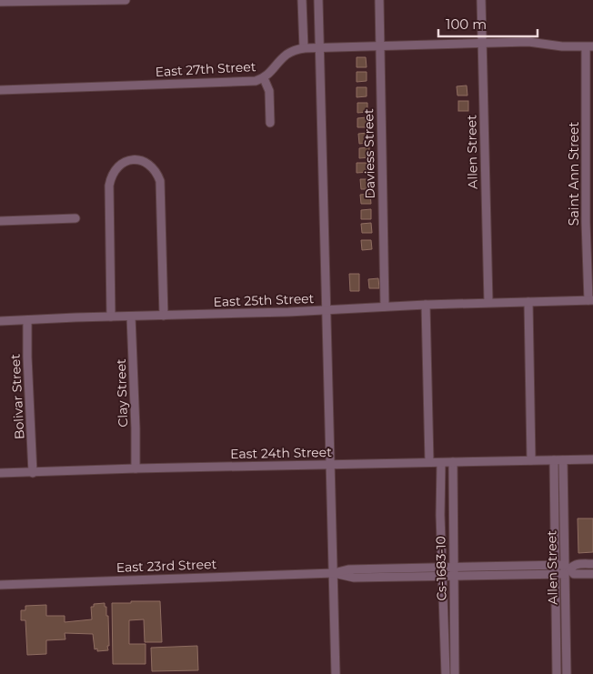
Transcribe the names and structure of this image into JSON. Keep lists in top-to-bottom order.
{
  "streets": {
    "street": [
      "East 27th Street",
      "Allen Street",
      "Daviess Street",
      "Saint Ann Street",
      "East 25th Street",
      "Clay Street",
      "Bolivar Street",
      "East 24th Street",
      "East 23rd Street",
      "Cs-1683-10"
    ]
  },
  "crossings": [
    ["East 27th Street", "Allen Street"],
    ["East 27th Street", "Daviess Street"],
    ["East 27th Street", "Saint Ann Street"],
    ["Allen Street", "East 25th Street"],
    ["Allen Street", "East 24th Street"],
    ["Allen Street", "East 23rd Street"],
    ["Daviess Street", "East 25th Street"],
    ["Saint Ann Street", "East 25th Street"],
    ["East 25th Street", "Clay Street"],
    ["East 25th Street", "Bolivar Street"],
    ["Clay Street", "East 24th Street"],
    ["Bolivar Street", "East 24th Street"],
    ["East 24th Street", "Cs-1683-10"],
    ["East 23rd Street", "Cs-1683-10"]
  ],
  "scale_bar": "100 m"
}
